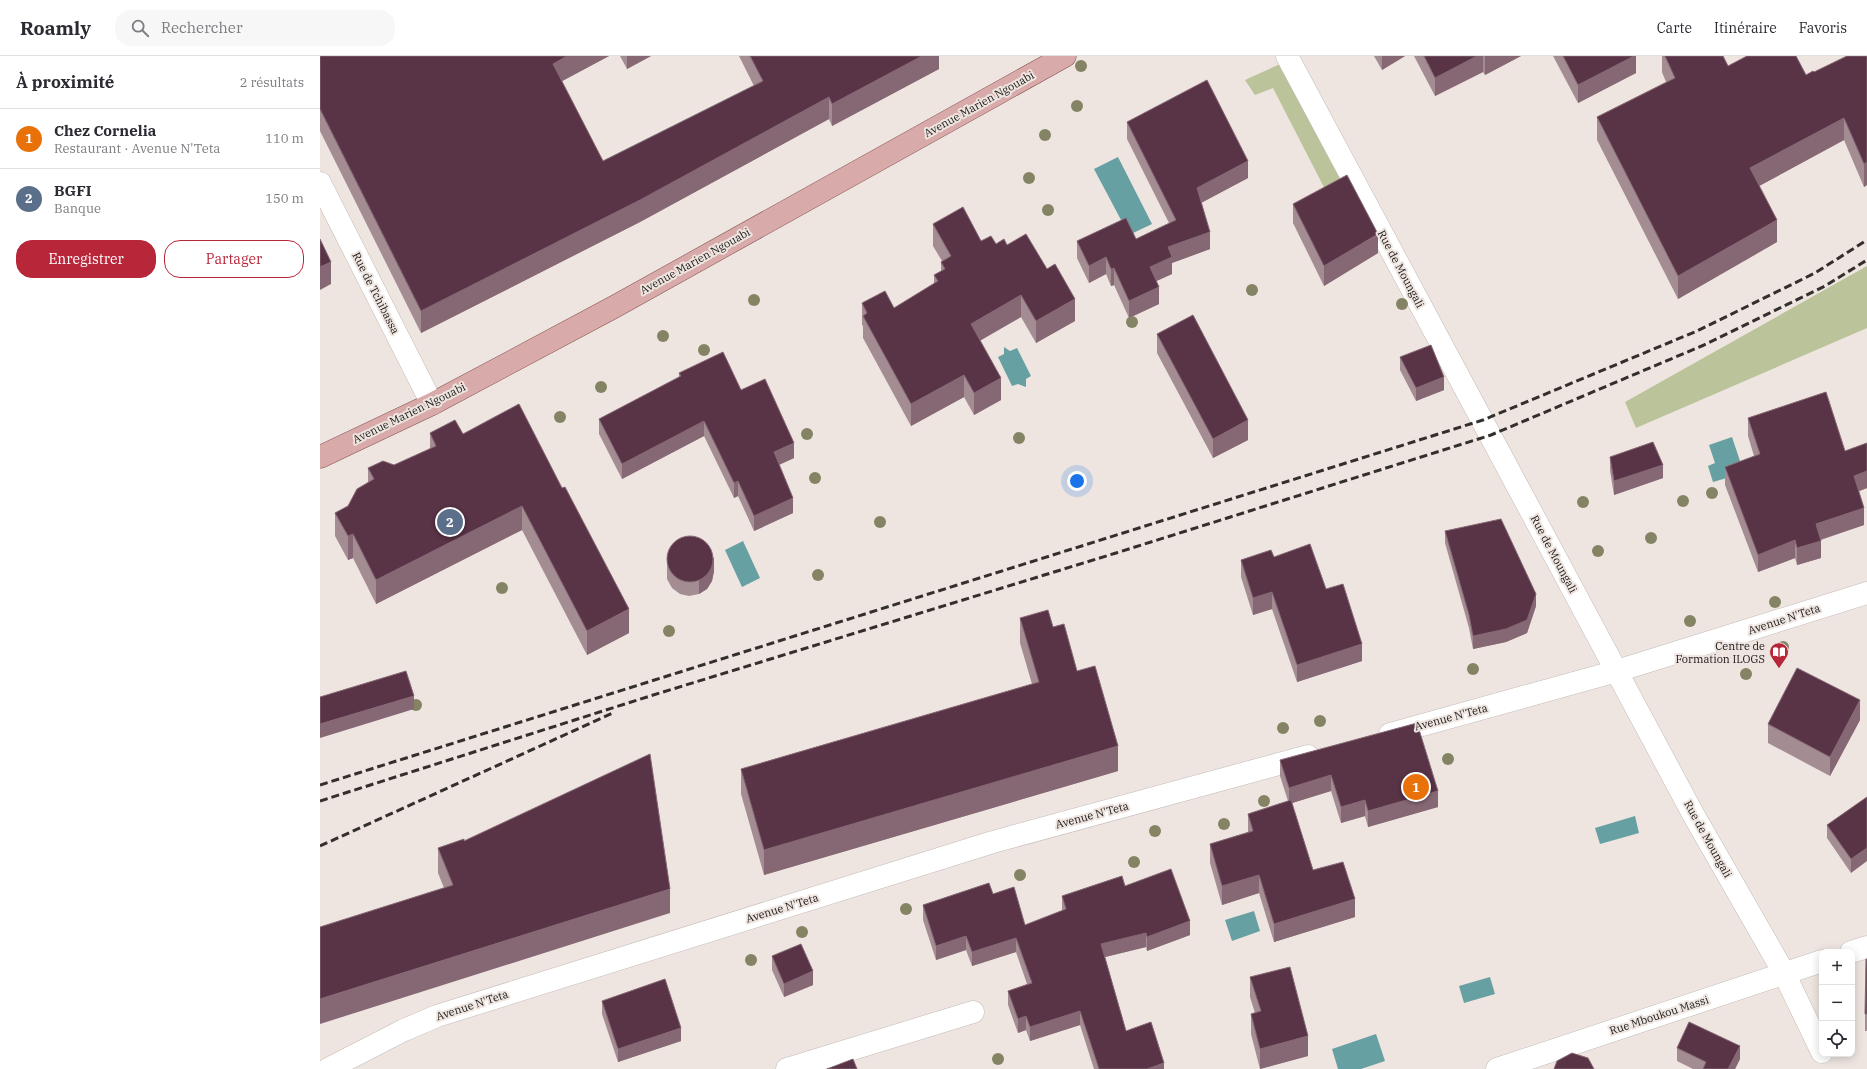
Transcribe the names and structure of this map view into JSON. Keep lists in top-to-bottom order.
{
  "streets": {
    "main road": ["Avenue Marien Ngouabi"],
    "street": [
      "Rue de Moungali",
      "Rue de Tchibassa",
      "Avenue N'Teta",
      "Rue Mboukou Massi"
    ]
  },
  "crossings": [
    ["Avenue Marien Ngouabi", "Rue de Tchibassa"],
    ["Rue de Moungali", "Avenue N'Teta"],
    ["Rue de Moungali", "Rue Mboukou Massi"]
  ],
  "places": {
    "library": ["Centre de Formation ILOGS"]
  },
  "page": {
    "header": "Roamly",
    "search": "Rechercher",
    "nav": ["Carte", "Itinéraire", "Favoris"],
    "heading": ["À proximité", "2 résultats"],
    "list": [
      {
        "mark": "1",
        "name": "Chez Cornelia",
        "note": "Restaurant · Avenue N'Teta",
        "value": "110 m"
      },
      {
        "mark": "2",
        "name": "BGFI",
        "note": "Banque",
        "value": "150 m"
      }
    ],
    "buttons": ["Enregistrer", "Partager"],
    "pins": ["2", "1"],
    "map_buttons": ["+", "−"]
  }
}
